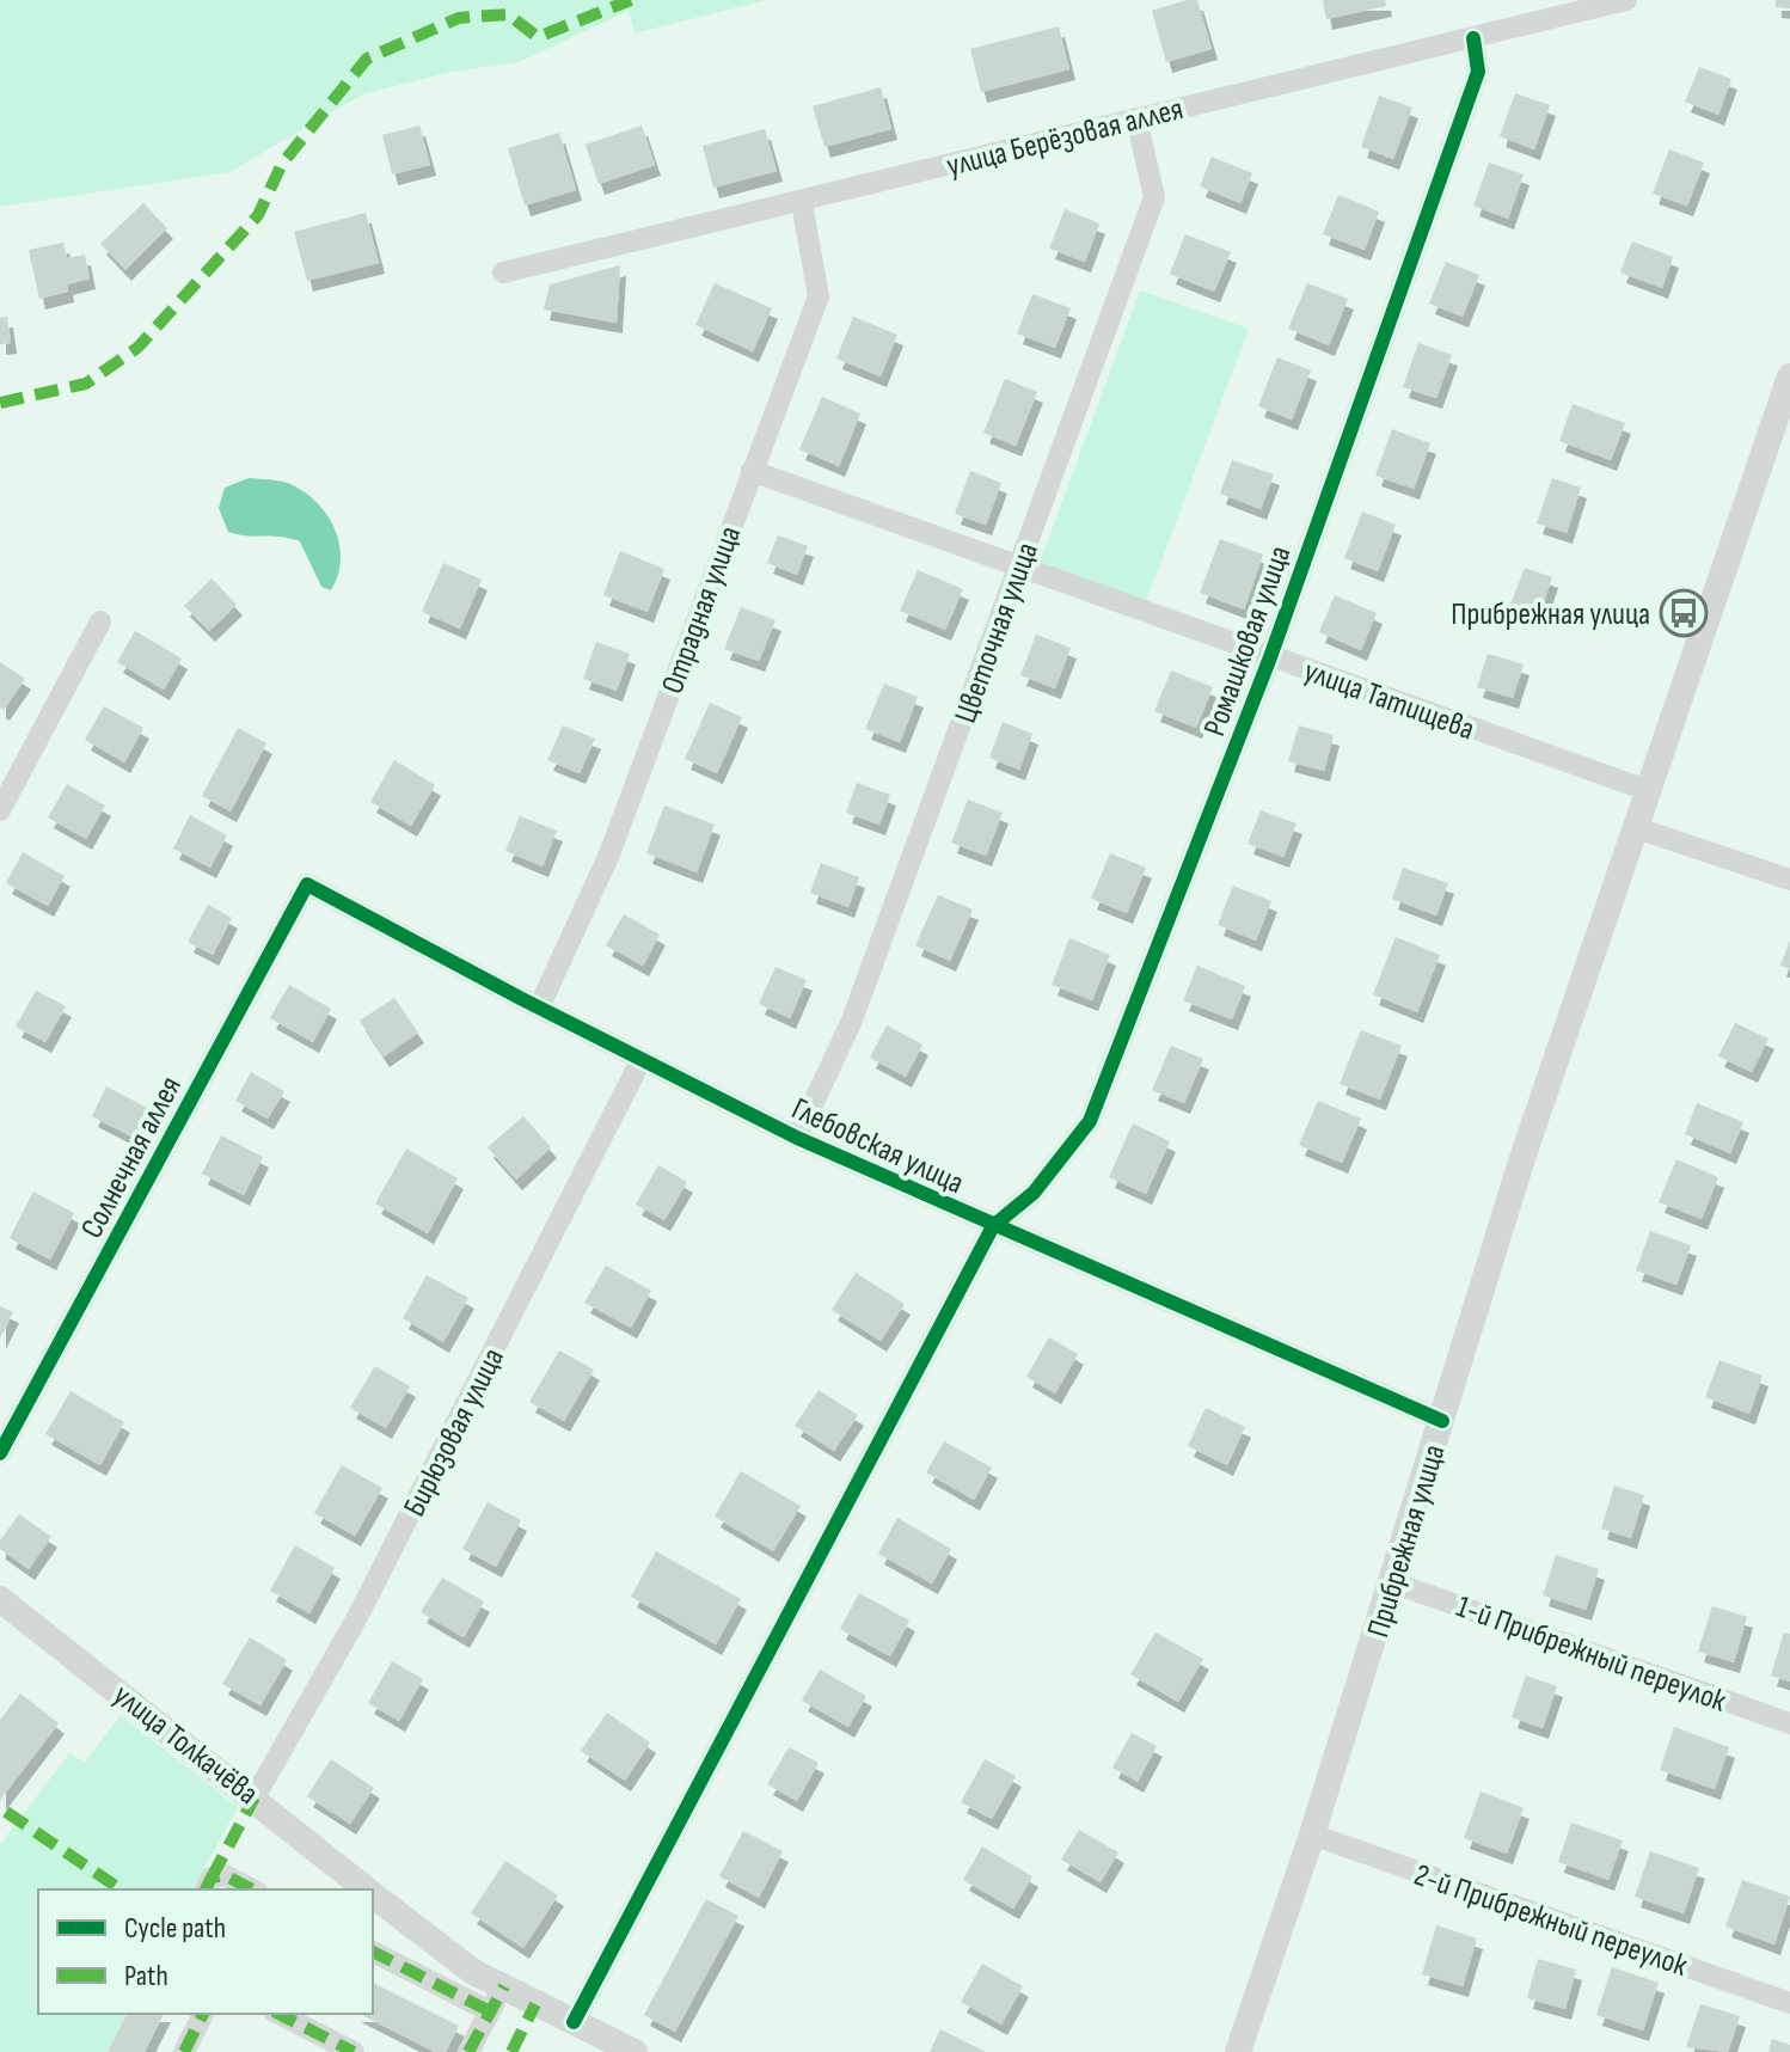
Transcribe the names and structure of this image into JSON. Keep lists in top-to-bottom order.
{
  "streets": {
    "street": [
      "улица Берёзовая аллея",
      "Отрадная улица",
      "Цветочная улица",
      "Ромашковая улица",
      "улица Татищева",
      "Глебовская улица",
      "Солнечная аллея",
      "Бирюзовая улица",
      "Прибрежная улица",
      "1-й Прибрежный переулок",
      "улица Толкачёва",
      "2-й Прибрежный переулок"
    ]
  },
  "crossings": [
    ["улица Берёзовая аллея", "Отрадная улица"],
    ["улица Берёзовая аллея", "Цветочная улица"],
    ["улица Берёзовая аллея", "Ромашковая улица"],
    ["Отрадная улица", "улица Татищева"],
    ["Отрадная улица", "Глебовская улица"],
    ["Цветочная улица", "улица Татищева"],
    ["Цветочная улица", "Глебовская улица"],
    ["Ромашковая улица", "улица Татищева"],
    ["Ромашковая улица", "Глебовская улица"],
    ["улица Татищева", "Прибрежная улица"],
    ["Глебовская улица", "Солнечная аллея"],
    ["Глебовская улица", "Бирюзовая улица"],
    ["Глебовская улица", "Прибрежная улица"],
    ["Бирюзовая улица", "улица Толкачёва"],
    ["Прибрежная улица", "1-й Прибрежный переулок"],
    ["Прибрежная улица", "2-й Прибрежный переулок"]
  ],
  "places": {
    "bus stop": ["Прибрежная улица"]
  },
  "legend": ["Cycle path", "Path"]
}
